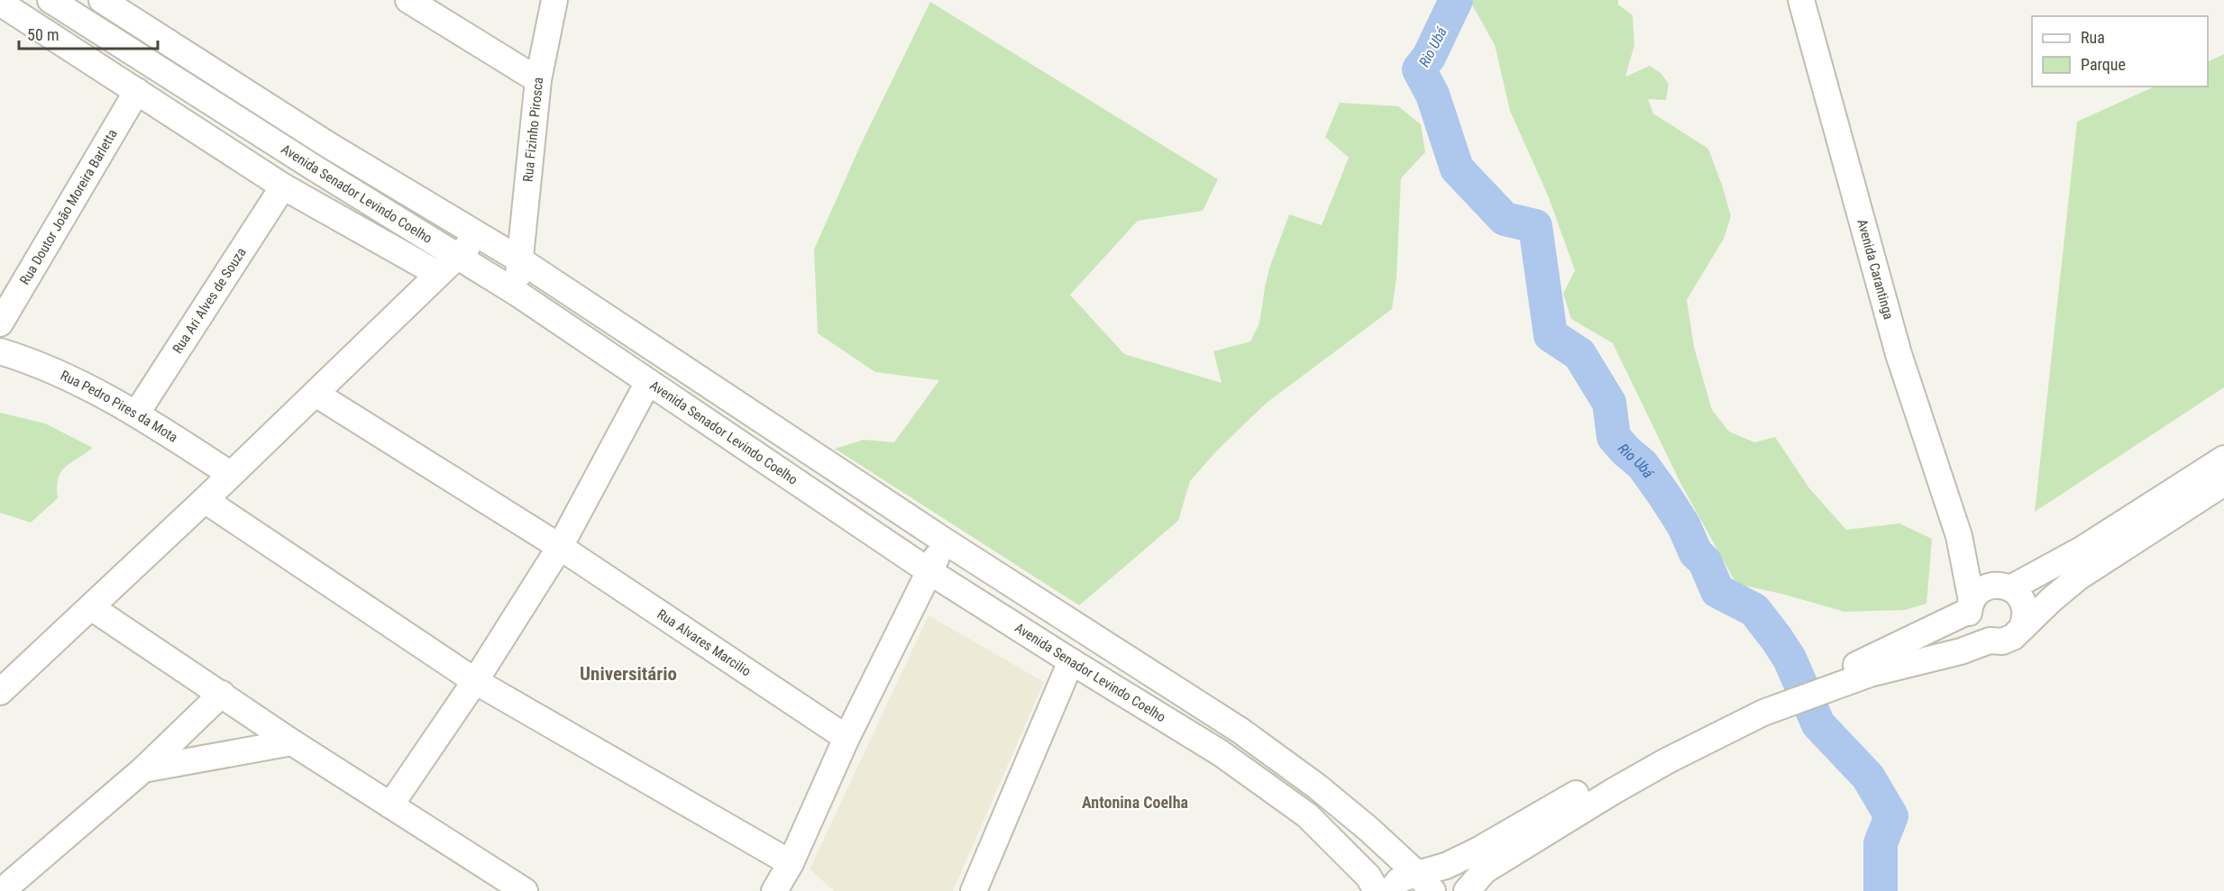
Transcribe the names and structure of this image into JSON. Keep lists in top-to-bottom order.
{
  "streets": {
    "street": [
      "Rua Fizinho Pirosca",
      "Avenida Senador Levindo Coelho",
      "Rua Doutor João Moreira Barletta",
      "Avenida Carantinga",
      "Rua Ari Alves de Souza",
      "Rua Pedro Pires da Mota",
      "Rua Alvares Marcilio"
    ]
  },
  "crossings": [
    ["Rua Fizinho Pirosca", "Avenida Senador Levindo Coelho"],
    ["Rua Ari Alves de Souza", "Rua Pedro Pires da Mota"]
  ],
  "districts": ["Universitário", "Antonina Coelha"],
  "water": ["Rio Ubá"],
  "legend": ["Rua", "Parque"],
  "scale_bar": "50 m"
}
